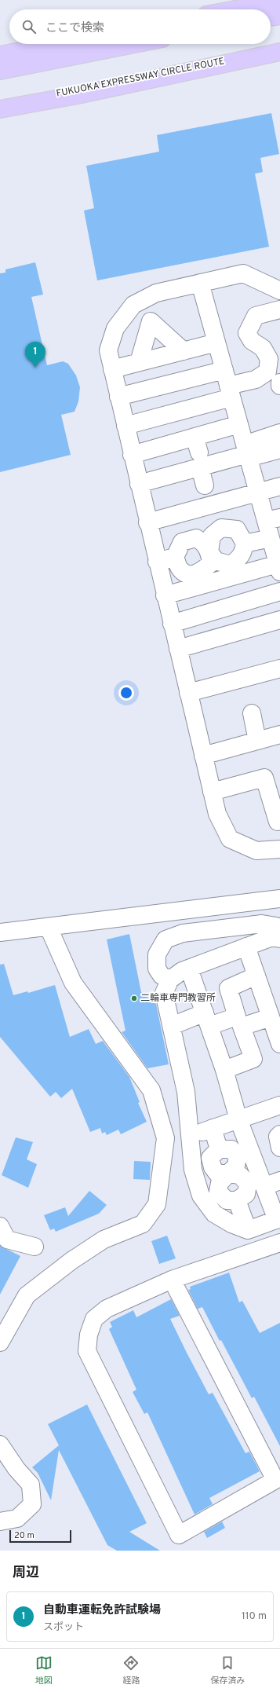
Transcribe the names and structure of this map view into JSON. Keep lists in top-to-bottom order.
{
  "streets": {
    "highway": ["FUKUOKA EXPRESSWAY CIRCLE ROUTE"]
  },
  "places": ["二輪車専門教習所"],
  "scale_bar": "20 m",
  "page": {
    "search": "ここで検索",
    "pins": "1",
    "scale": "20 m",
    "heading": "周辺",
    "list": [
      {
        "mark": "1",
        "name": "自動車運転免許試験場",
        "note": "スポット",
        "value": "110 m"
      }
    ],
    "nav": ["地図", "経路", "保存済み"]
  }
}
